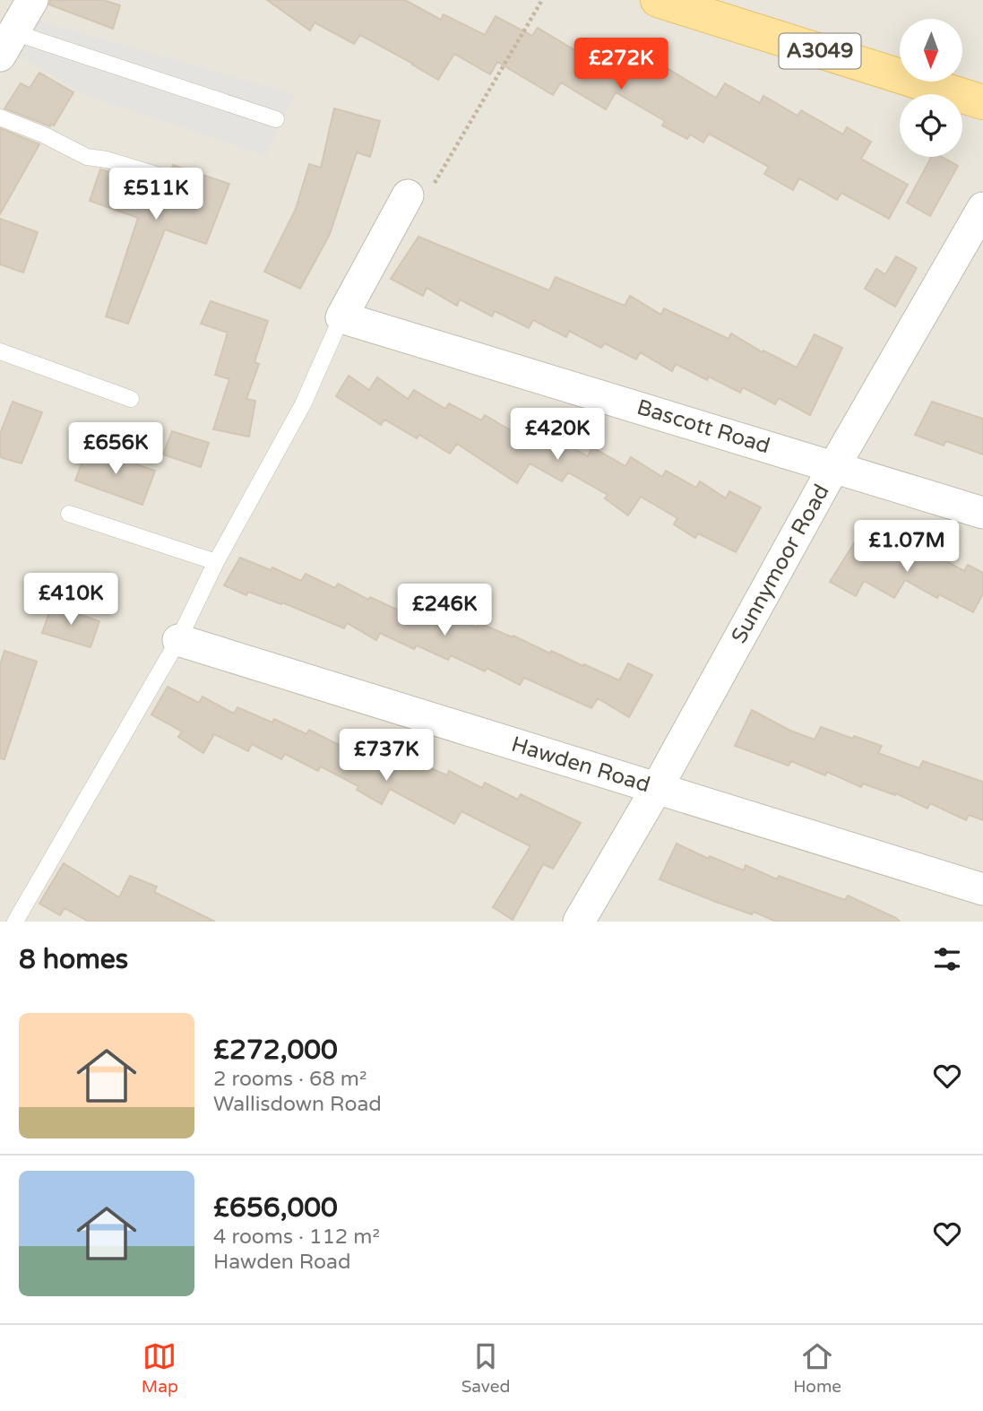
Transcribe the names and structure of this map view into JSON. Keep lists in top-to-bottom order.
{
  "streets": {
    "main road": ["A3049"],
    "street": ["Bascott Road", "Sunnymoor Road", "Hawden Road"]
  },
  "crossings": [
    ["Bascott Road", "Sunnymoor Road"],
    ["Sunnymoor Road", "Hawden Road"]
  ],
  "north": "bottom",
  "page": {
    "price": [
      "£272K",
      "£511K",
      "£420K",
      "£656K",
      "£1.07M",
      "£410K",
      "£246K",
      "£737K"
    ],
    "heading": "8 homes",
    "list": [
      {
        "name": "£272,000",
        "note": "2 rooms · 68 m² · Wallisdown Road"
      },
      {
        "name": "£656,000",
        "note": "4 rooms · 112 m² · Hawden Road"
      }
    ],
    "tabs": ["Map", "Saved", "Home"]
  }
}
